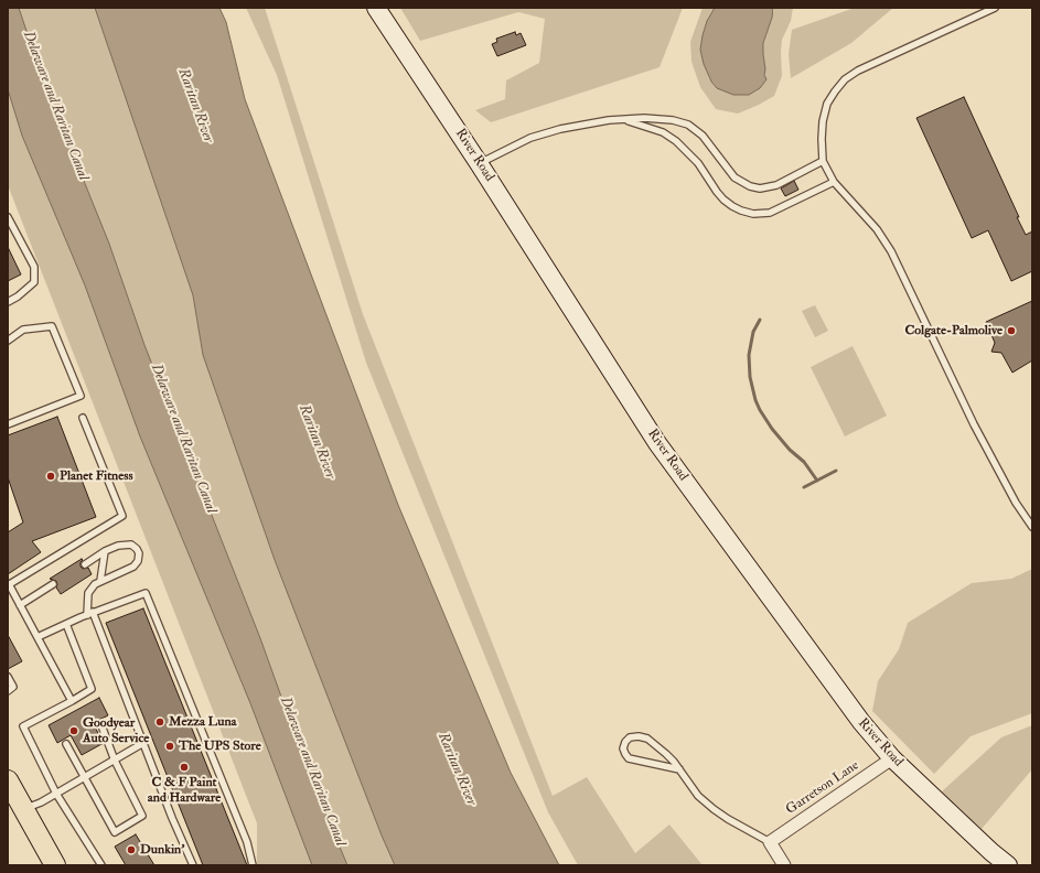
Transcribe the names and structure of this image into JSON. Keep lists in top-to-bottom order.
{
  "streets": {
    "main road": ["River Road"],
    "street": ["Garretson Lane"]
  },
  "crossings": [
    ["River Road", "Garretson Lane"]
  ],
  "water": ["Delaware and Raritan Canal", "Raritan River"],
  "places": [
    "Colgate-Palmolive",
    "Planet Fitness",
    "Mezza Luna",
    "Goodyear Auto Service",
    "The UPS Store",
    "C & F Paint and Hardware",
    "Dunkin'"
  ]
}
